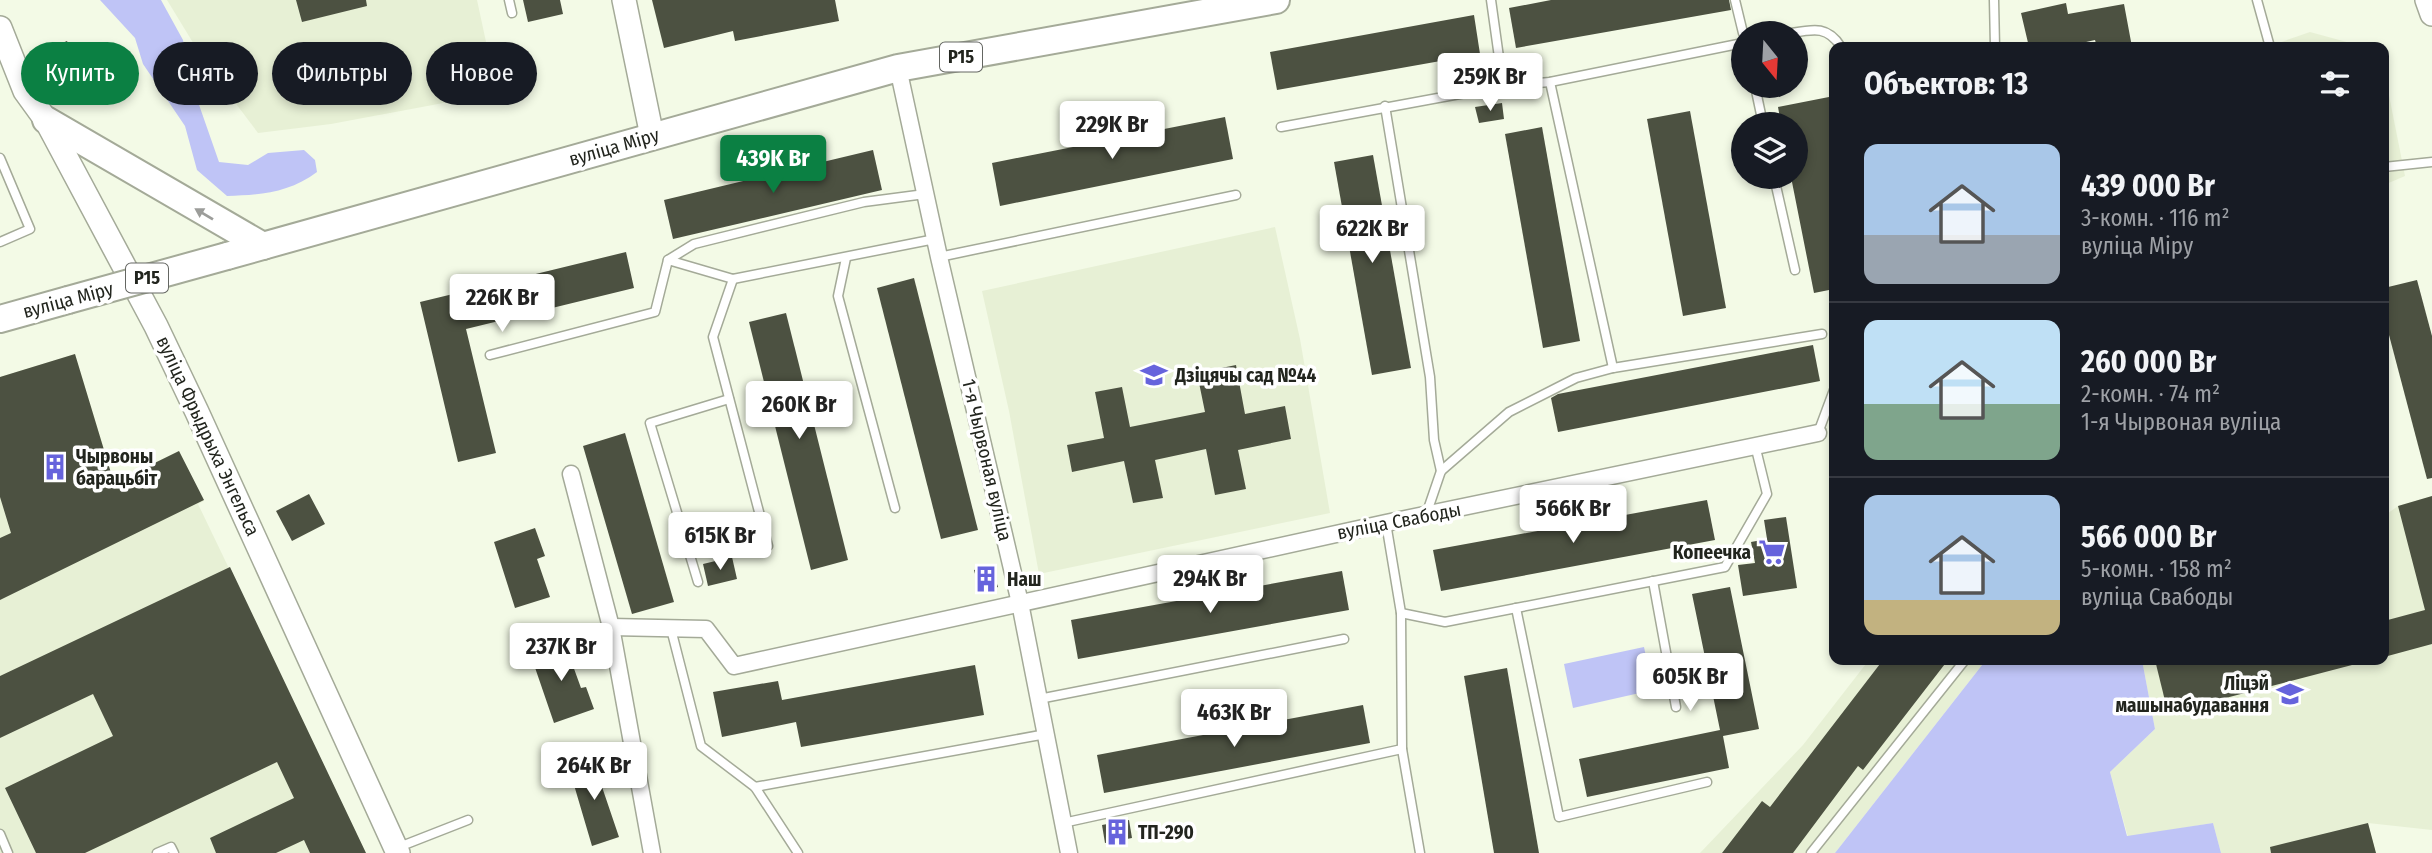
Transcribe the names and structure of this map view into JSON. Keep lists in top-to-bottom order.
{
  "streets": {
    "main road": ["Р15", "вуліца Міру"],
    "street": ["вуліца Фрыдрыха Энгельса", "1-я Чырвоная вуліца", "вуліца Свабоды"]
  },
  "crossings": [
    ["вуліца Міру", "1-я Чырвоная вуліца"],
    ["1-я Чырвоная вуліца", "вуліца Свабоды"]
  ],
  "places": {
    "school or university": ["Дзіцячы сад №44", "Ліцэй машынабудавання"],
    "building": ["Чырвоны барацьбіт", "Наш", "ТП-290"],
    "supermarket": ["Копеечка"]
  },
  "north": "bottom",
  "page": {
    "chip": [
      "Купить",
      "Снять",
      "Фильтры",
      "Новое"
    ],
    "heading": "Объектов: 13",
    "price": [
      "259K Br",
      "229K Br",
      "439K Br",
      "622K Br",
      "226K Br",
      "260K Br",
      "566K Br",
      "615K Br",
      "294K Br",
      "237K Br",
      "605K Br",
      "463K Br",
      "264K Br"
    ],
    "list": [
      {
        "name": "439 000 Br",
        "note": "3-комн. · 116 m² · вуліца Міру"
      },
      {
        "name": "260 000 Br",
        "note": "2-комн. · 74 m² · 1-я Чырвоная вуліца"
      },
      {
        "name": "566 000 Br",
        "note": "5-комн. · 158 m² · вуліца Свабоды"
      }
    ]
  }
}
